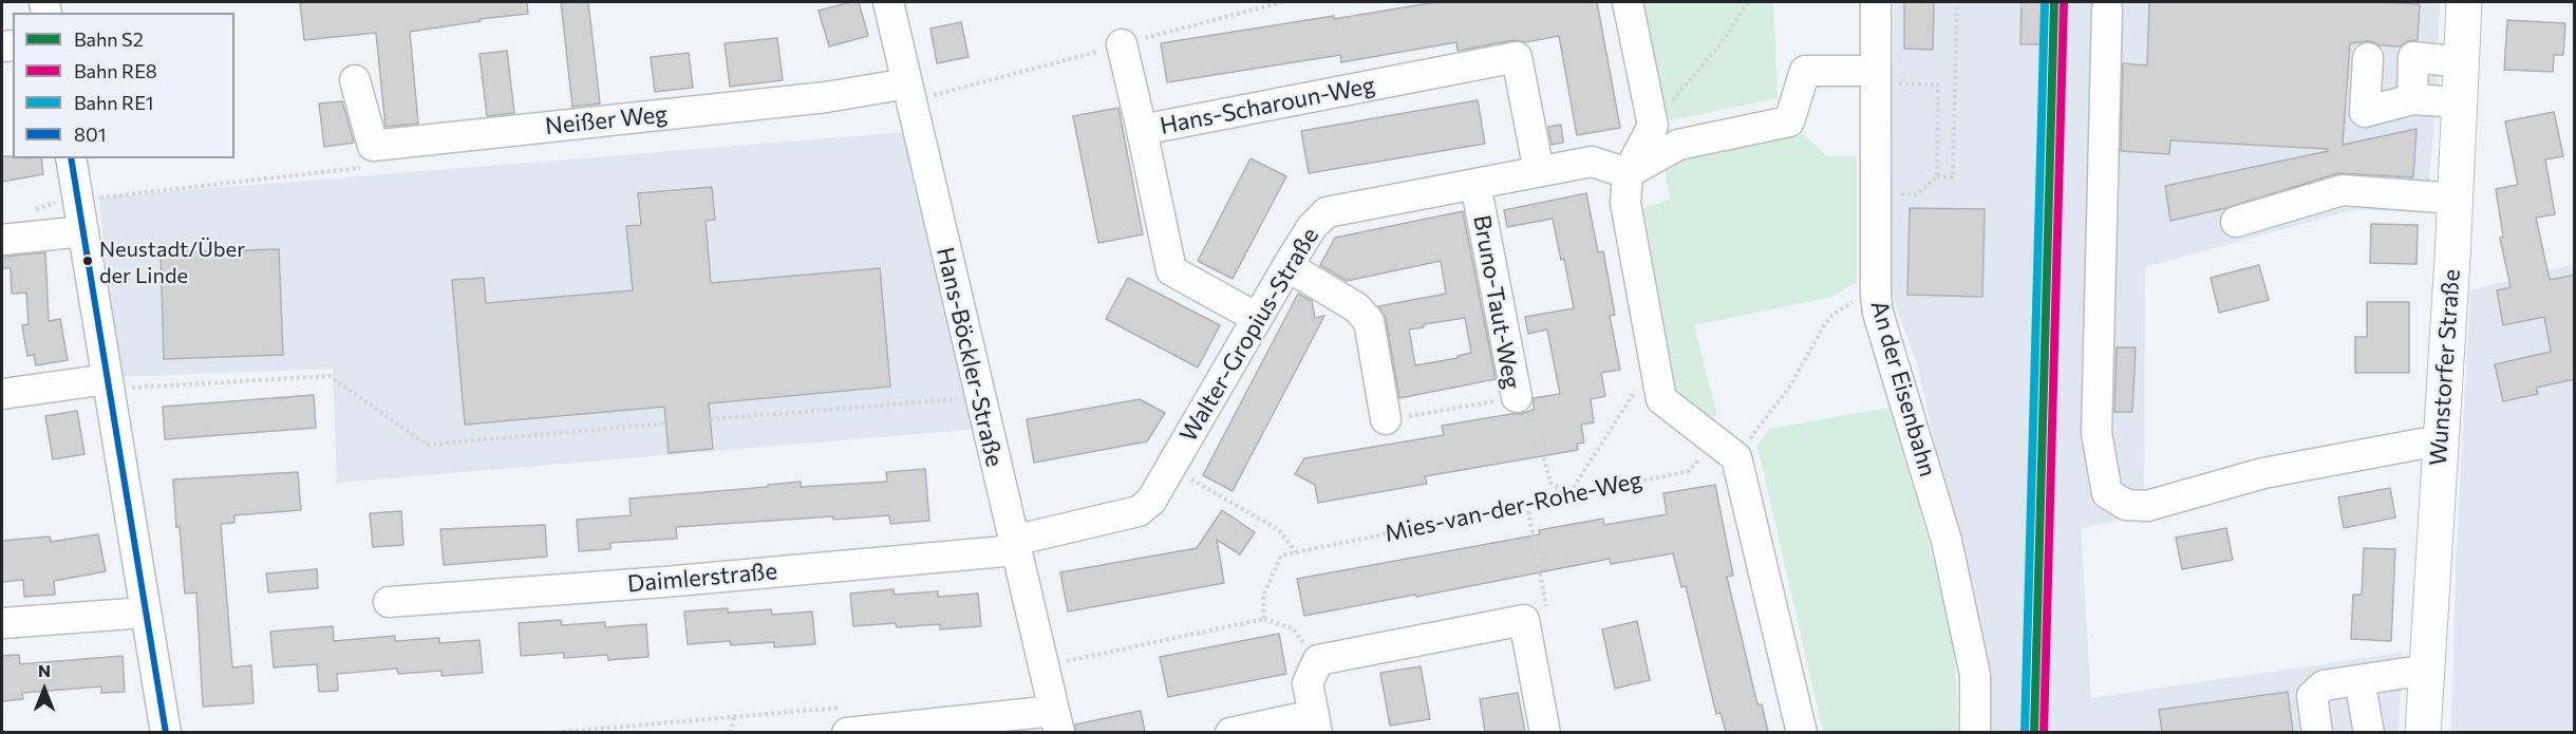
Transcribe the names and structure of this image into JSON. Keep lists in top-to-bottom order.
{
  "streets": {
    "main road": ["Wunstorfer Straße"],
    "street": [
      "Hans-Scharoun-Weg",
      "Neißer Weg",
      "Bruno-Taut-Weg",
      "Walter-Gropius-Straße",
      "Hans-Böckler-Straße",
      "An der Eisenbahn",
      "Daimlerstraße"
    ],
    "path": ["Mies-van-der-Rohe-Weg"]
  },
  "crossings": [
    ["Hans-Scharoun-Weg", "Walter-Gropius-Straße"],
    ["Neißer Weg", "Hans-Böckler-Straße"],
    ["Bruno-Taut-Weg", "Walter-Gropius-Straße"],
    ["Walter-Gropius-Straße", "Hans-Böckler-Straße"],
    ["Walter-Gropius-Straße", "Daimlerstraße"],
    ["Hans-Böckler-Straße", "Daimlerstraße"],
    ["An der Eisenbahn", "Mies-van-der-Rohe-Weg"]
  ],
  "places": ["Neustadt/Über der Linde"],
  "lines": [
    "rail line S2",
    "rail line RE8",
    "rail line RE1",
    "transit line 801"
  ],
  "legend": [
    "Bahn S2",
    "Bahn RE8",
    "Bahn RE1",
    "801"
  ],
  "north": "top"
}
